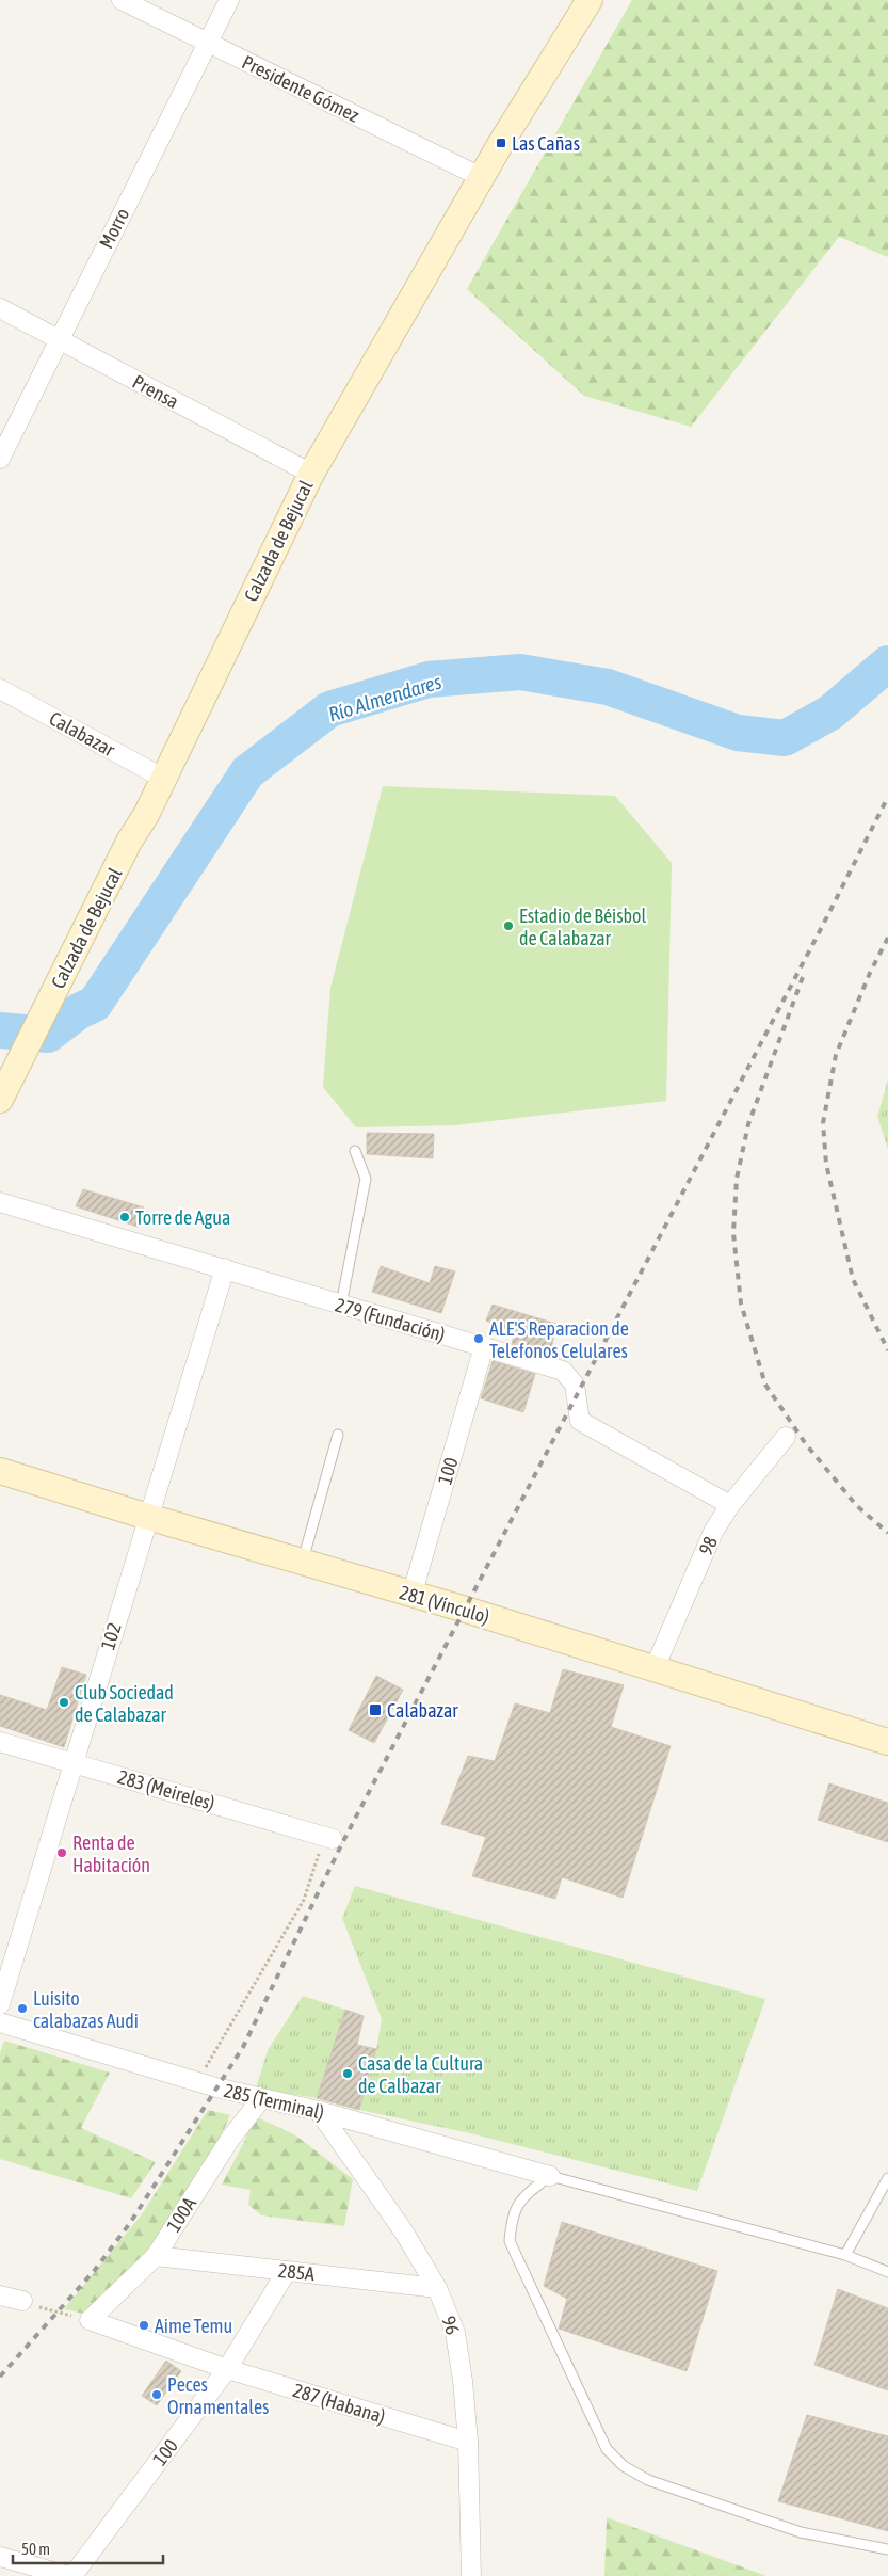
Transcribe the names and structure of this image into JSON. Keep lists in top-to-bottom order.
{
  "streets": {
    "main road": ["Calzada de Bejucal", "281 (Vínculo)"],
    "street": [
      "Presidente Gómez",
      "Morro",
      "Prensa",
      "Calabazar",
      "279 (Fundación)",
      "100",
      "98",
      "102",
      "283 (Meireles)",
      "285 (Terminal)",
      "100A",
      "285A",
      "96",
      "287 (Habana)"
    ]
  },
  "crossings": [
    ["Presidente Gómez", "Morro"],
    ["Presidente Gómez", "Calzada de Bejucal"],
    ["Morro", "Prensa"],
    ["Prensa", "Calzada de Bejucal"],
    ["Calzada de Bejucal", "Calabazar"],
    ["279 (Fundación)", "100"],
    ["279 (Fundación)", "98"],
    ["279 (Fundación)", "102"],
    ["100", "281 (Vínculo)"],
    ["100", "285A"],
    ["100", "287 (Habana)"],
    ["98", "281 (Vínculo)"],
    ["281 (Vínculo)", "102"],
    ["102", "283 (Meireles)"],
    ["285 (Terminal)", "100A"],
    ["285 (Terminal)", "96"],
    ["100A", "285A"],
    ["100A", "287 (Habana)"],
    ["285A", "96"],
    ["96", "287 (Habana)"]
  ],
  "water": ["Río Almendares"],
  "places": {
    "transit": ["Las Cañas", "Calabazar"],
    "other": [
      "Estadio de Béisbol de Calabazar",
      "Torre de Agua",
      "ALE'S Reparacion de Telefonos Celulares",
      "Club Sociedad de Calabazar",
      "Renta de Habitación",
      "Luisito calabazas Audi",
      "Casa de la Cultura de Calbazar",
      "Aime Temu",
      "Peces Ornamentales"
    ]
  },
  "scale_bar": "50 m"
}
